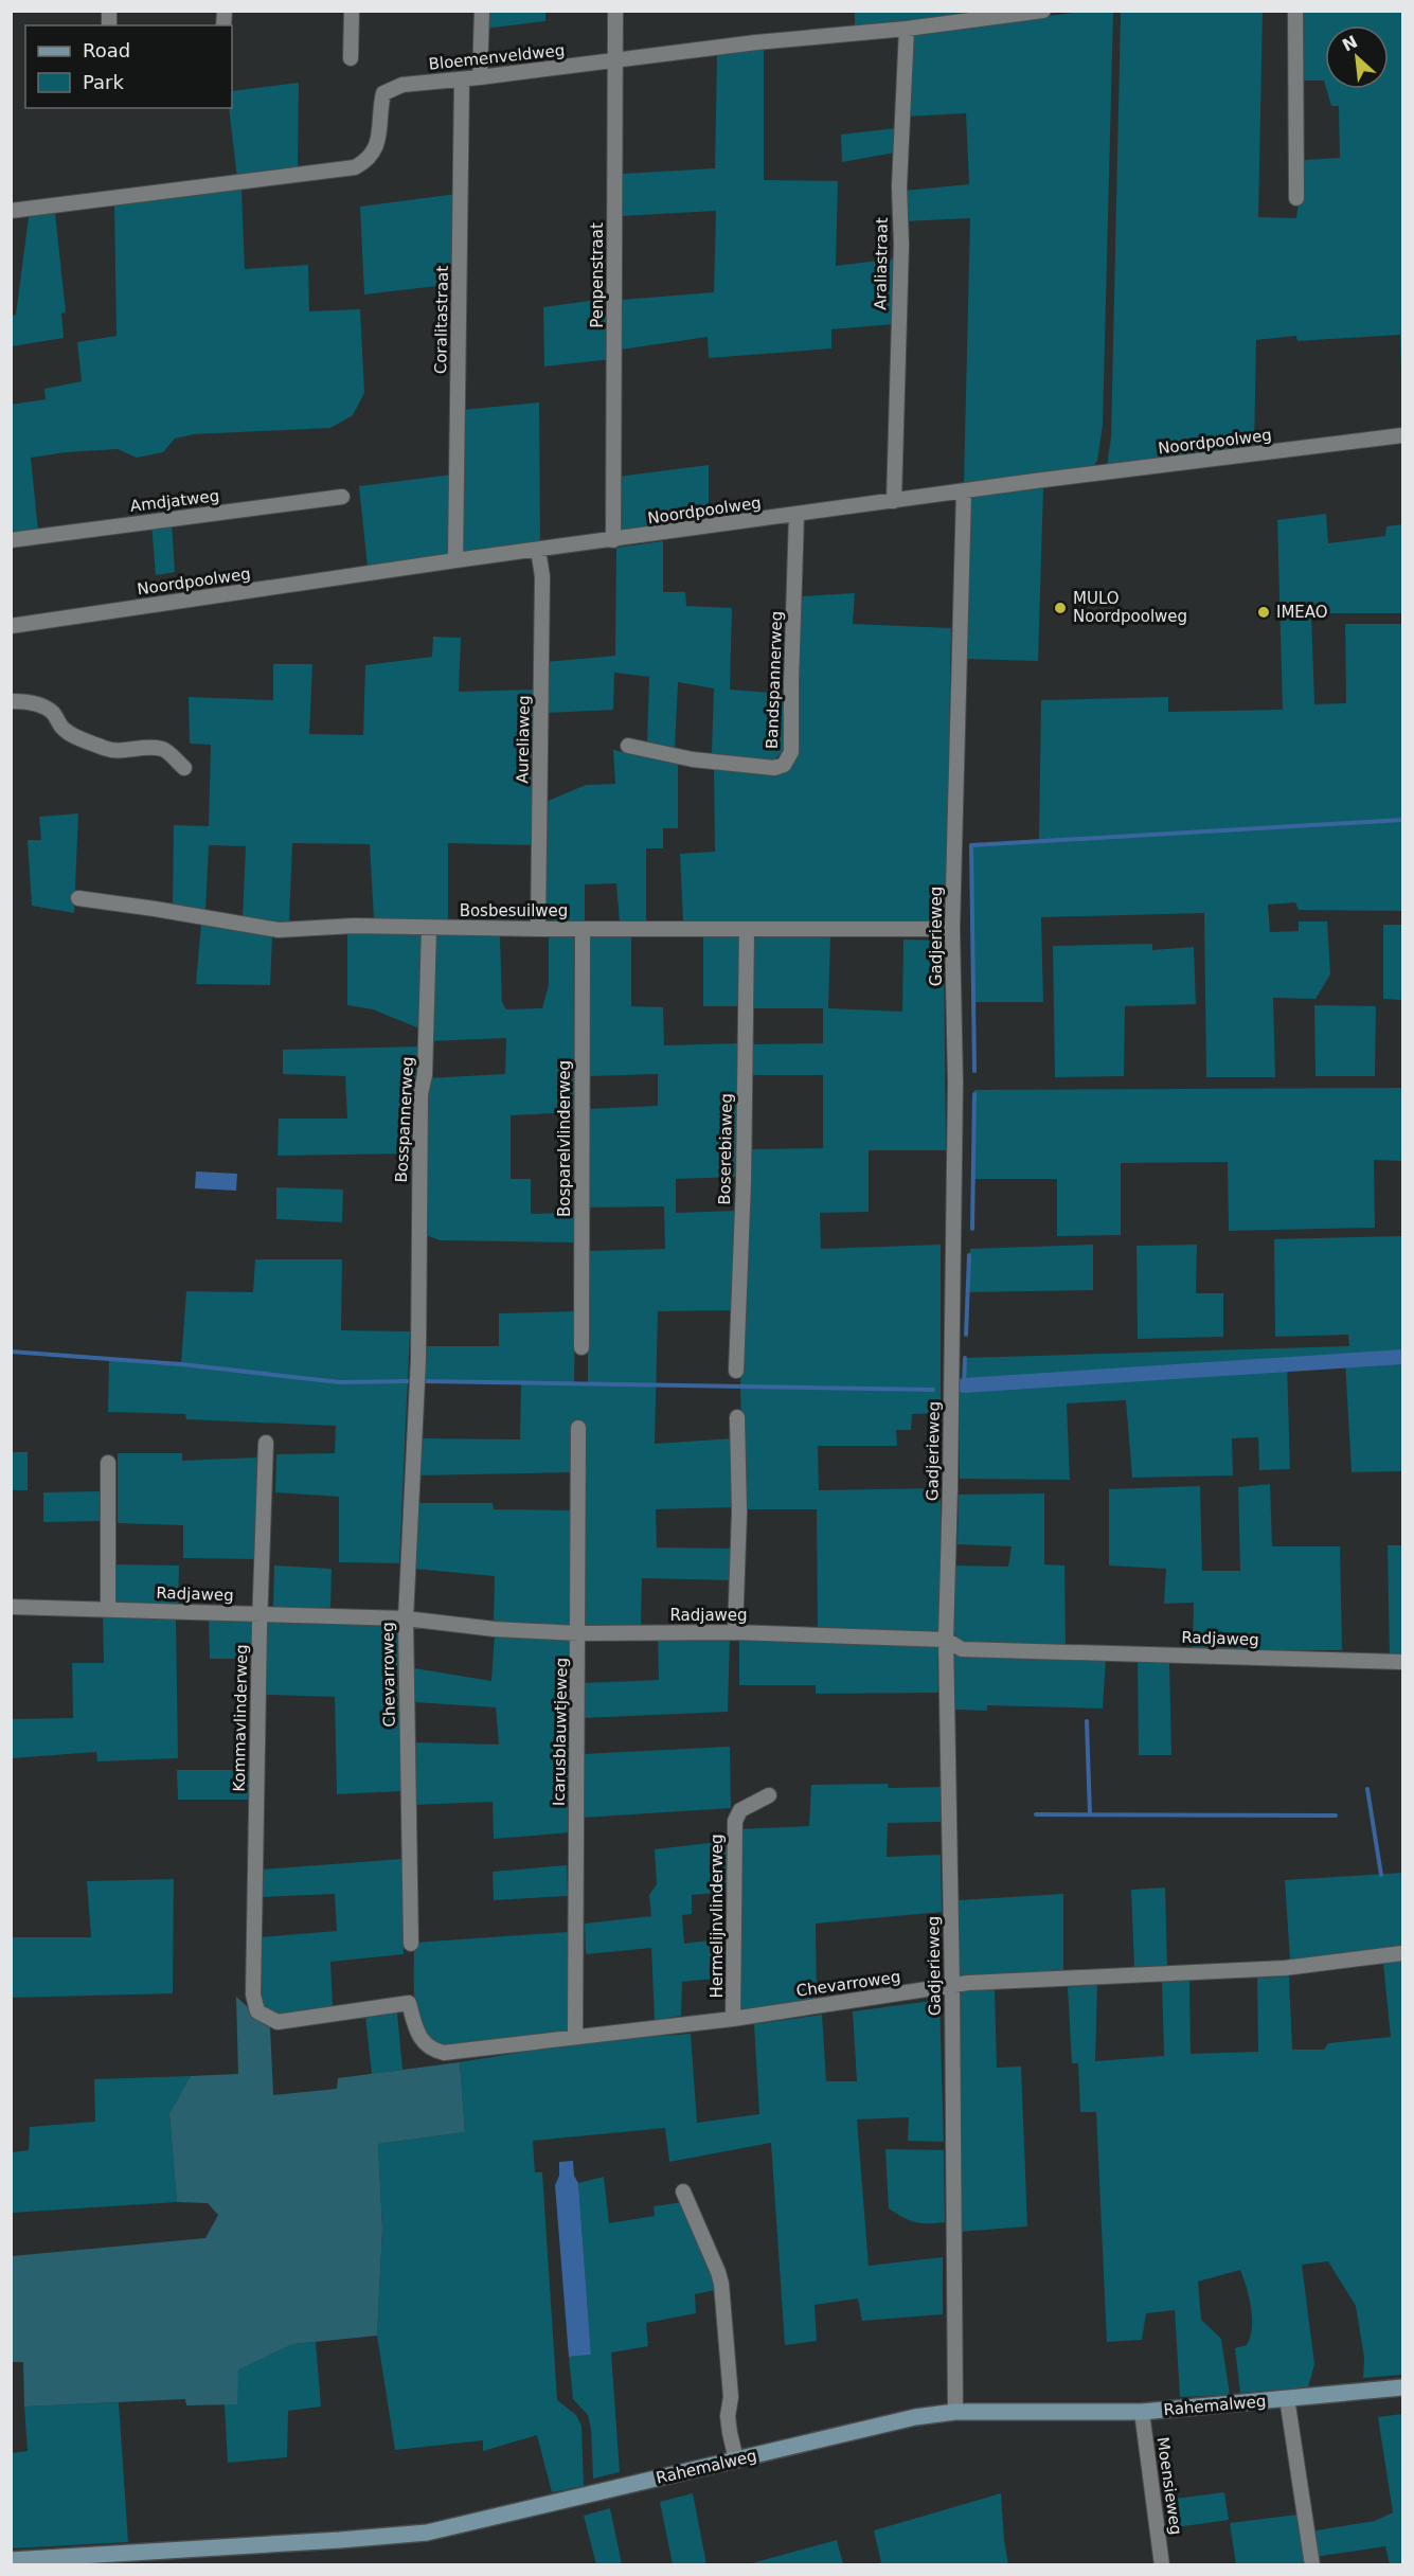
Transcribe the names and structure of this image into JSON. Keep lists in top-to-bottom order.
{
  "streets": {
    "street": [
      "Bloemenveldweg",
      "Araliastraat",
      "Penpenstraat",
      "Coralitastraat",
      "Noordpoolweg",
      "Amdjatweg",
      "Bandspannerweg",
      "Aureliaweg",
      "Bosbesuilweg",
      "Gadjerieweg",
      "Bosspannerweg",
      "Bosparelvlinderweg",
      "Boserebiaweg",
      "Radjaweg",
      "Chevarroweg",
      "Kommavlinderweg",
      "Icarusblauwtjeweg",
      "Hermelijnvlinderweg",
      "Rahemalweg",
      "Moensieweg"
    ]
  },
  "crossings": [
    ["Bloemenveldweg", "Araliastraat"],
    ["Bloemenveldweg", "Penpenstraat"],
    ["Bloemenveldweg", "Coralitastraat"],
    ["Araliastraat", "Noordpoolweg"],
    ["Penpenstraat", "Noordpoolweg"],
    ["Coralitastraat", "Noordpoolweg"],
    ["Noordpoolweg", "Bandspannerweg"],
    ["Noordpoolweg", "Aureliaweg"],
    ["Noordpoolweg", "Gadjerieweg"],
    ["Aureliaweg", "Bosbesuilweg"],
    ["Bosbesuilweg", "Gadjerieweg"],
    ["Bosbesuilweg", "Bosspannerweg"],
    ["Bosbesuilweg", "Bosparelvlinderweg"],
    ["Bosbesuilweg", "Boserebiaweg"],
    ["Gadjerieweg", "Radjaweg"],
    ["Gadjerieweg", "Chevarroweg"],
    ["Gadjerieweg", "Rahemalweg"],
    ["Bosspannerweg", "Chevarroweg"],
    ["Radjaweg", "Chevarroweg"],
    ["Radjaweg", "Kommavlinderweg"],
    ["Radjaweg", "Icarusblauwtjeweg"],
    ["Chevarroweg", "Kommavlinderweg"],
    ["Chevarroweg", "Icarusblauwtjeweg"],
    ["Chevarroweg", "Hermelijnvlinderweg"],
    ["Rahemalweg", "Moensieweg"]
  ],
  "places": ["MULO Noordpoolweg", "IMEAO"],
  "legend": ["Road", "Park"],
  "north": "top left"
}
